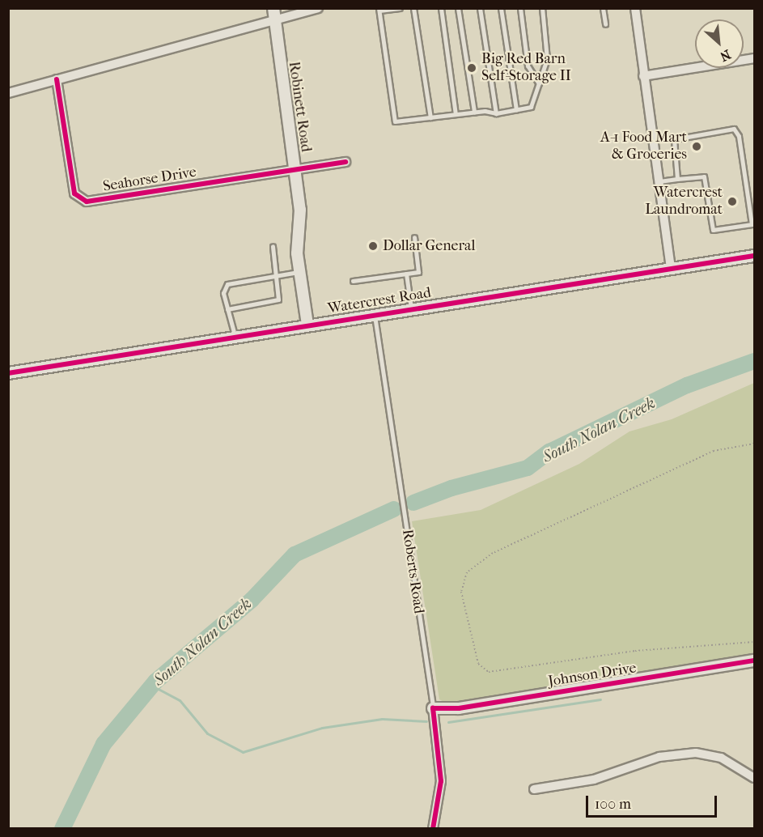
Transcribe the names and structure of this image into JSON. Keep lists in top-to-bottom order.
{
  "streets": {
    "street": [
      "Robinett Road",
      "Seahorse Drive",
      "Watercrest Road",
      "Roberts Road",
      "Johnson Drive"
    ]
  },
  "crossings": [
    ["Robinett Road", "Seahorse Drive"],
    ["Robinett Road", "Watercrest Road"],
    ["Watercrest Road", "Roberts Road"],
    ["Roberts Road", "Johnson Drive"]
  ],
  "water": ["South Nolan Creek"],
  "places": [
    "Big Red Barn Self-Storage II",
    "A-1 Food Mart & Groceries",
    "Watercrest Laundromat",
    "Dollar General"
  ],
  "scale_bar": "100 m",
  "north": "bottom right"
}
